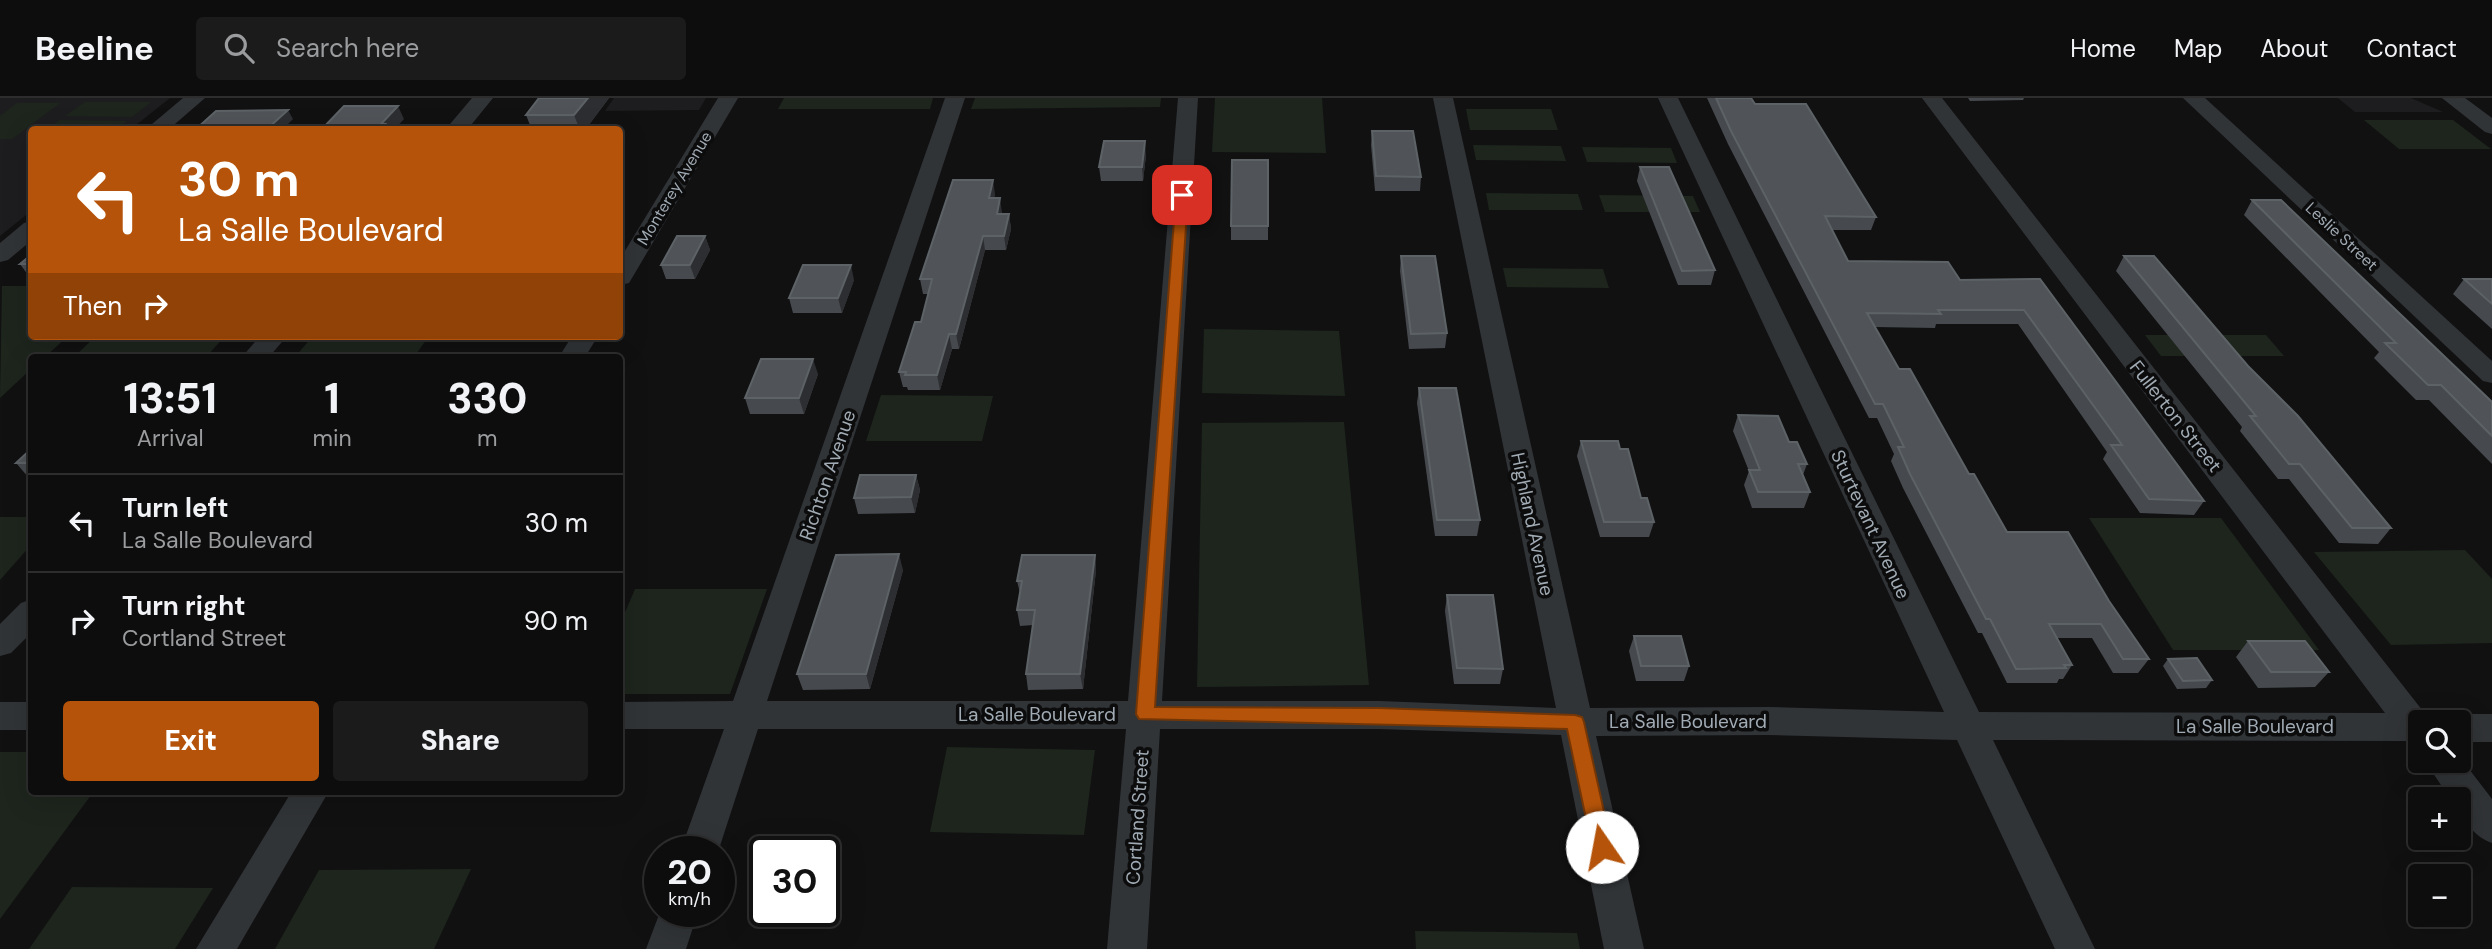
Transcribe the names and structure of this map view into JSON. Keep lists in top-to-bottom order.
{
  "streets": {
    "street": [
      "Monterey Avenue",
      "Leslie Street",
      "Fullerton Street",
      "Richton Avenue",
      "Highland Avenue",
      "Sturtevant Avenue",
      "La Salle Boulevard",
      "Cortland Street"
    ]
  },
  "crossings": [
    ["Richton Avenue", "La Salle Boulevard"],
    ["Highland Avenue", "La Salle Boulevard"],
    ["Sturtevant Avenue", "La Salle Boulevard"],
    ["La Salle Boulevard", "Cortland Street"]
  ],
  "page": {
    "header": "Beeline",
    "search": "Search here",
    "nav": [
      "Home",
      "Map",
      "About",
      "Contact"
    ],
    "turn": ["30 m", "La Salle Boulevard"],
    "then": "Then",
    "eta": [
      "13:51",
      "Arrival",
      "1",
      "min",
      "330",
      "m"
    ],
    "list": [
      {
        "name": "Turn left",
        "note": "La Salle Boulevard",
        "value": "30 m"
      },
      {
        "name": "Turn right",
        "note": "Cortland Street",
        "value": "90 m"
      }
    ],
    "buttons": ["Exit", "Share"],
    "map_buttons": ["+", "−"],
    "speed": "20 km/h",
    "limit": "30"
  }
}
